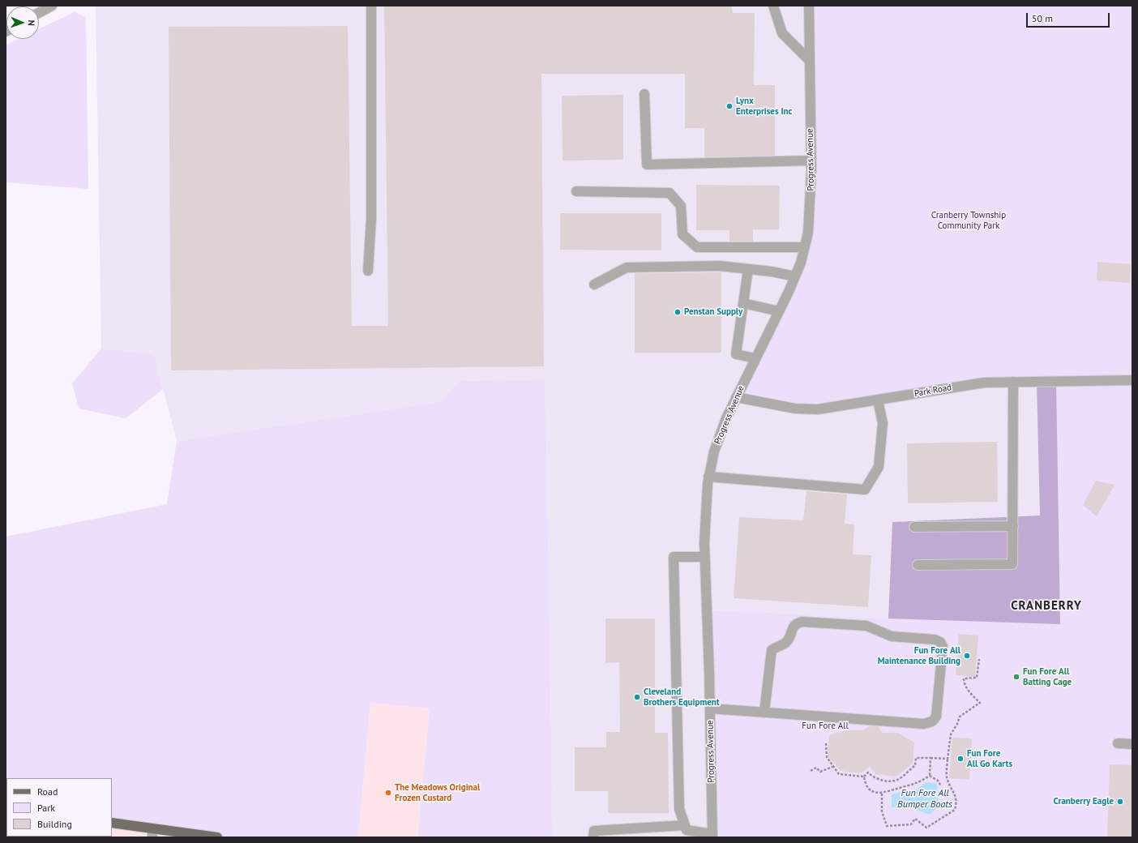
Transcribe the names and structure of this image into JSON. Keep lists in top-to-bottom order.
{
  "streets": {
    "street": ["Progress Avenue", "Park Road"]
  },
  "crossings": [
    ["Progress Avenue", "Park Road"]
  ],
  "districts": ["CRANBERRY"],
  "water": ["Fun Fore All Bumper Boats"],
  "parks": ["Cranberry Township Community Park", "Fun Fore All"],
  "places": [
    "Lynx Enterprises Inc",
    "Penstan Supply",
    "Fun Fore All Maintenance Building",
    "Fun Fore All Batting Cage",
    "Cleveland Brothers Equipment",
    "Fun Fore All Go Karts",
    "The Meadows Original Frozen Custard",
    "Cranberry Eagle"
  ],
  "legend": ["Road", "Park", "Building"],
  "scale_bar": "50 m",
  "north": "right"
}
